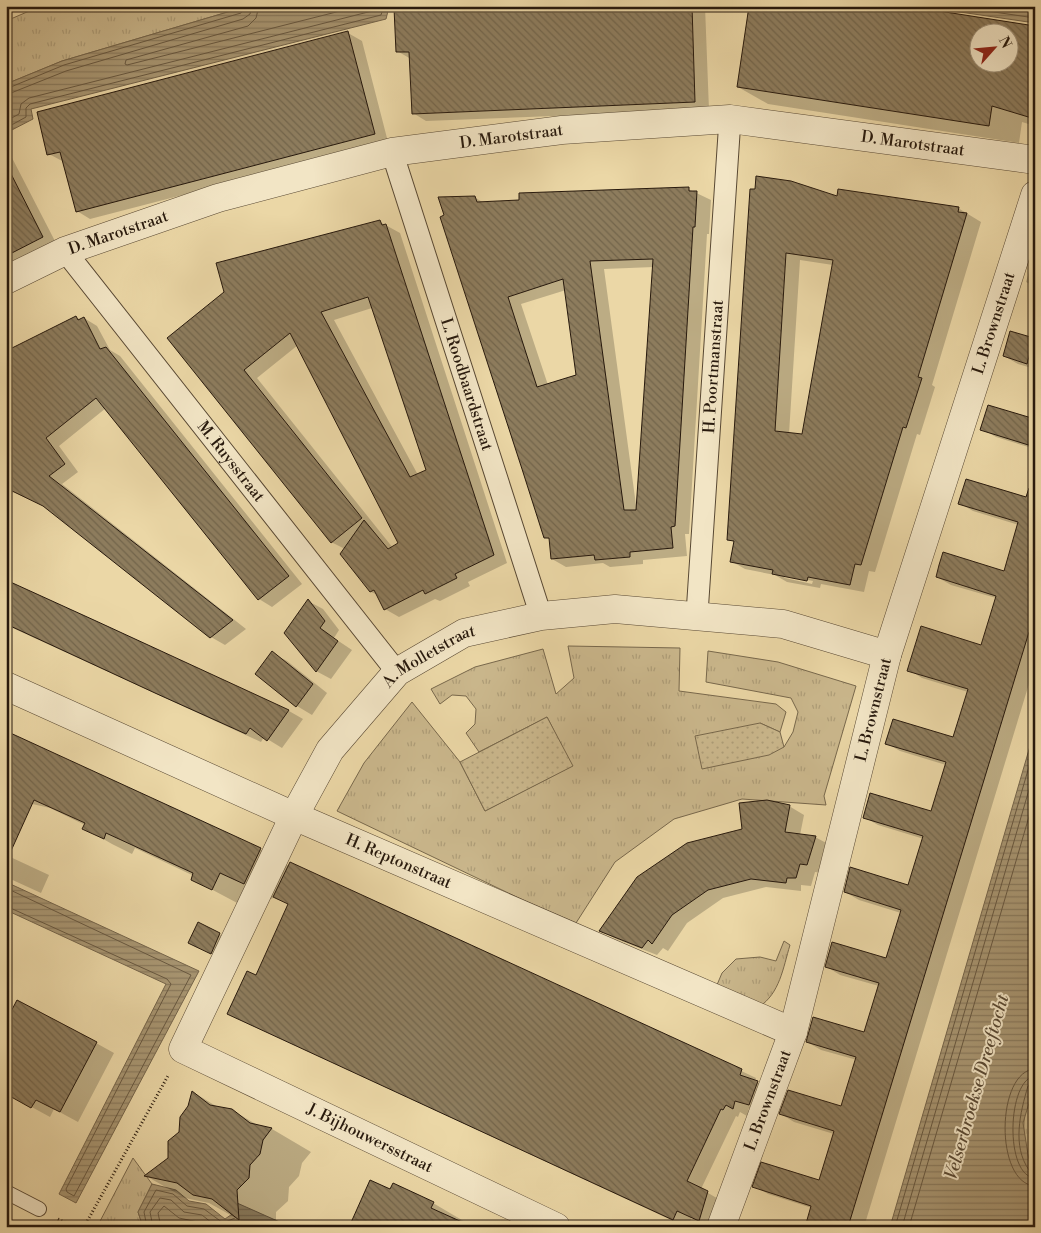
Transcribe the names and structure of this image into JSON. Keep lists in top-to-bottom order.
{
  "streets": {
    "street": [
      "D. Marotstraat",
      "L. Brownstraat",
      "H. Poortmanstraat",
      "L. Roodbaardstraat",
      "M. Ruysstraat",
      "A. Molletstraat",
      "H. Reptonstraat",
      "J. Bijhouwersstraat"
    ]
  },
  "crossings": [
    ["D. Marotstraat", "H. Poortmanstraat"],
    ["D. Marotstraat", "L. Roodbaardstraat"],
    ["D. Marotstraat", "M. Ruysstraat"],
    ["L. Brownstraat", "A. Molletstraat"],
    ["L. Brownstraat", "H. Reptonstraat"],
    ["H. Poortmanstraat", "A. Molletstraat"],
    ["L. Roodbaardstraat", "A. Molletstraat"],
    ["M. Ruysstraat", "A. Molletstraat"],
    ["A. Molletstraat", "H. Reptonstraat"],
    ["A. Molletstraat", "J. Bijhouwersstraat"]
  ],
  "water": ["Velserbroekse Dreeftocht"],
  "north": "top right"
}
